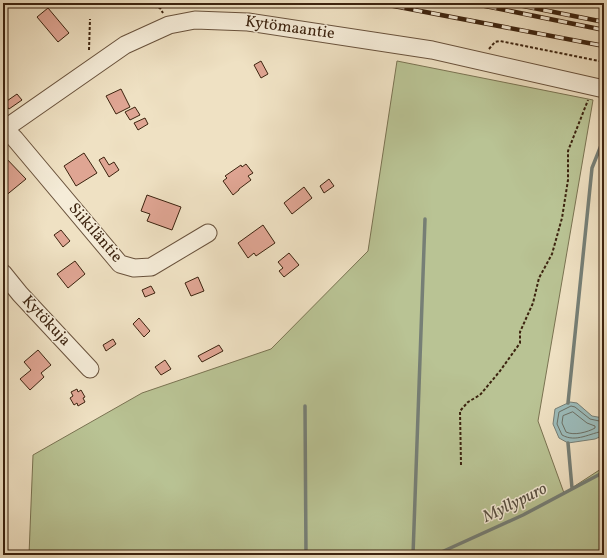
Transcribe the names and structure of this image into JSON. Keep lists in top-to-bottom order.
{
  "streets": {
    "street": ["Kytömaantie", "Siikiläntie", "Kytökuja"]
  },
  "crossings": [
    ["Kytömaantie", "Siikiläntie"]
  ],
  "water": ["Myllypuro"]
}
